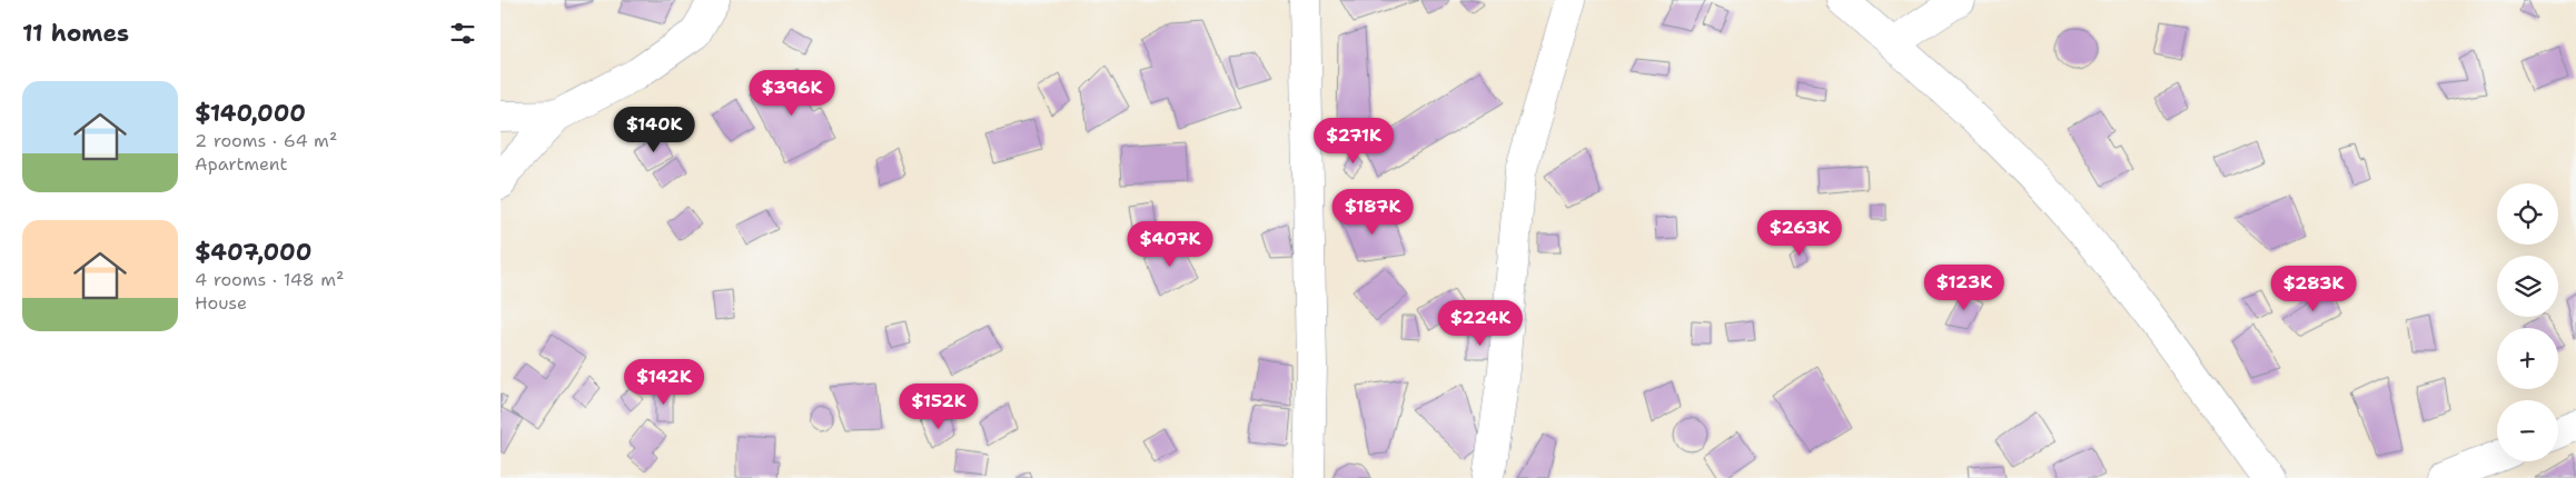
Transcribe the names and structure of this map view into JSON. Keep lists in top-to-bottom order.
{
  "page": {
    "heading": "11 homes",
    "list": [
      {
        "name": "$140,000",
        "note": "2 rooms · 64 m² · Apartment"
      },
      {
        "name": "$407,000",
        "note": "4 rooms · 148 m² · House"
      }
    ],
    "price": [
      "$396K",
      "$140K",
      "$271K",
      "$187K",
      "$263K",
      "$407K",
      "$123K",
      "$283K",
      "$224K",
      "$142K",
      "$152K"
    ],
    "map_buttons": ["+", "−"]
  }
}
